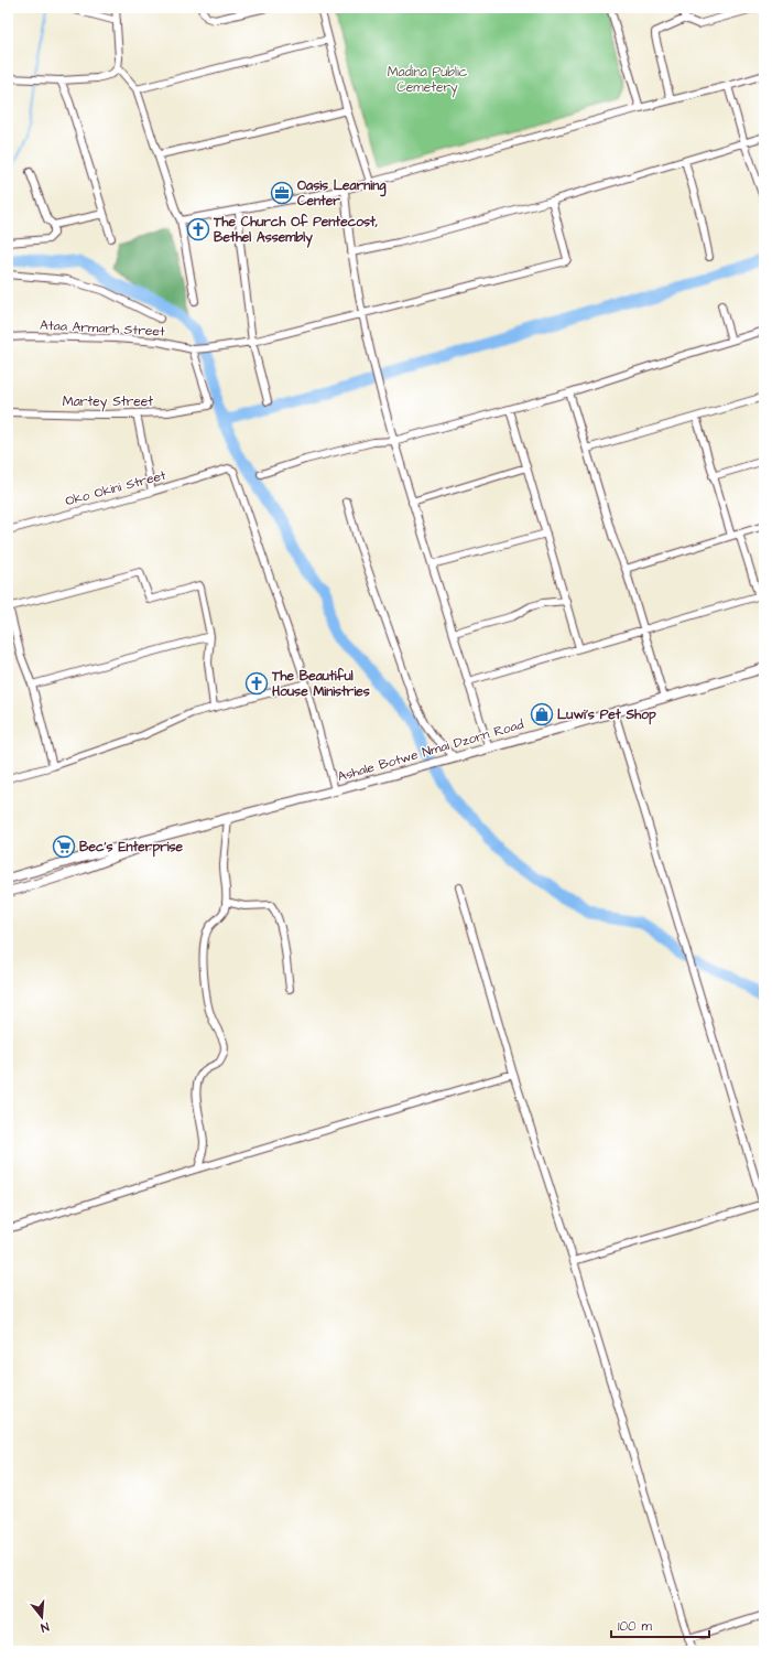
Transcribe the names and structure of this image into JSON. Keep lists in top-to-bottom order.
{
  "streets": {
    "main road": ["Ashale Botwe Nmai Dzorn Road"],
    "street": ["Ataa Armarh Street", "Martey Street", "Oko Okini Street"]
  },
  "crossings": [
    ["Ataa Armarh Street", "Martey Street"]
  ],
  "parks": ["Madina Public Cemetery"],
  "places": {
    "office": ["Oasis Learning Center"],
    "church": ["The Church Of Pentecost, Bethel Assembly", "The Beautiful House Ministries"],
    "shop": ["Luwi's Pet Shop"],
    "supermarket": ["Bec's Enterprise"]
  },
  "scale_bar": "100 m",
  "north": "bottom"
}
